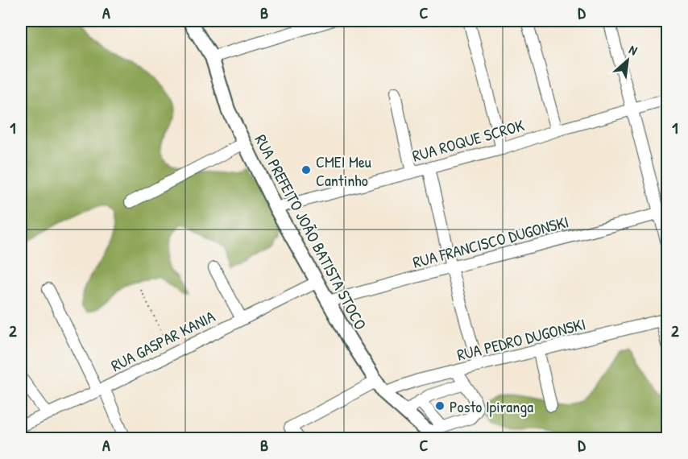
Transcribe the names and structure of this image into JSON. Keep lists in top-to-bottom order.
{
  "streets": {
    "main road": ["RUA PREFEITO JOÃO BATISTA STOCO"],
    "street": [
      "RUA ROQUE SCROK",
      "RUA FRANCISCO DUGONSKI",
      "RUA PEDRO DUGONSKI",
      "RUA GASPAR KANIA"
    ]
  },
  "crossings": [
    ["RUA ROQUE SCROK", "RUA PREFEITO JOÃO BATISTA STOCO"],
    ["RUA PREFEITO JOÃO BATISTA STOCO", "RUA FRANCISCO DUGONSKI"],
    ["RUA PREFEITO JOÃO BATISTA STOCO", "RUA PEDRO DUGONSKI"],
    ["RUA PREFEITO JOÃO BATISTA STOCO", "RUA GASPAR KANIA"]
  ],
  "places": ["CMEI Meu Cantinho", "Posto Ipiranga"],
  "north": "top right",
  "grid": {
    "columns": [
      "A",
      "B",
      "C",
      "D"
    ],
    "rows": ["1", "2"]
  }
}
